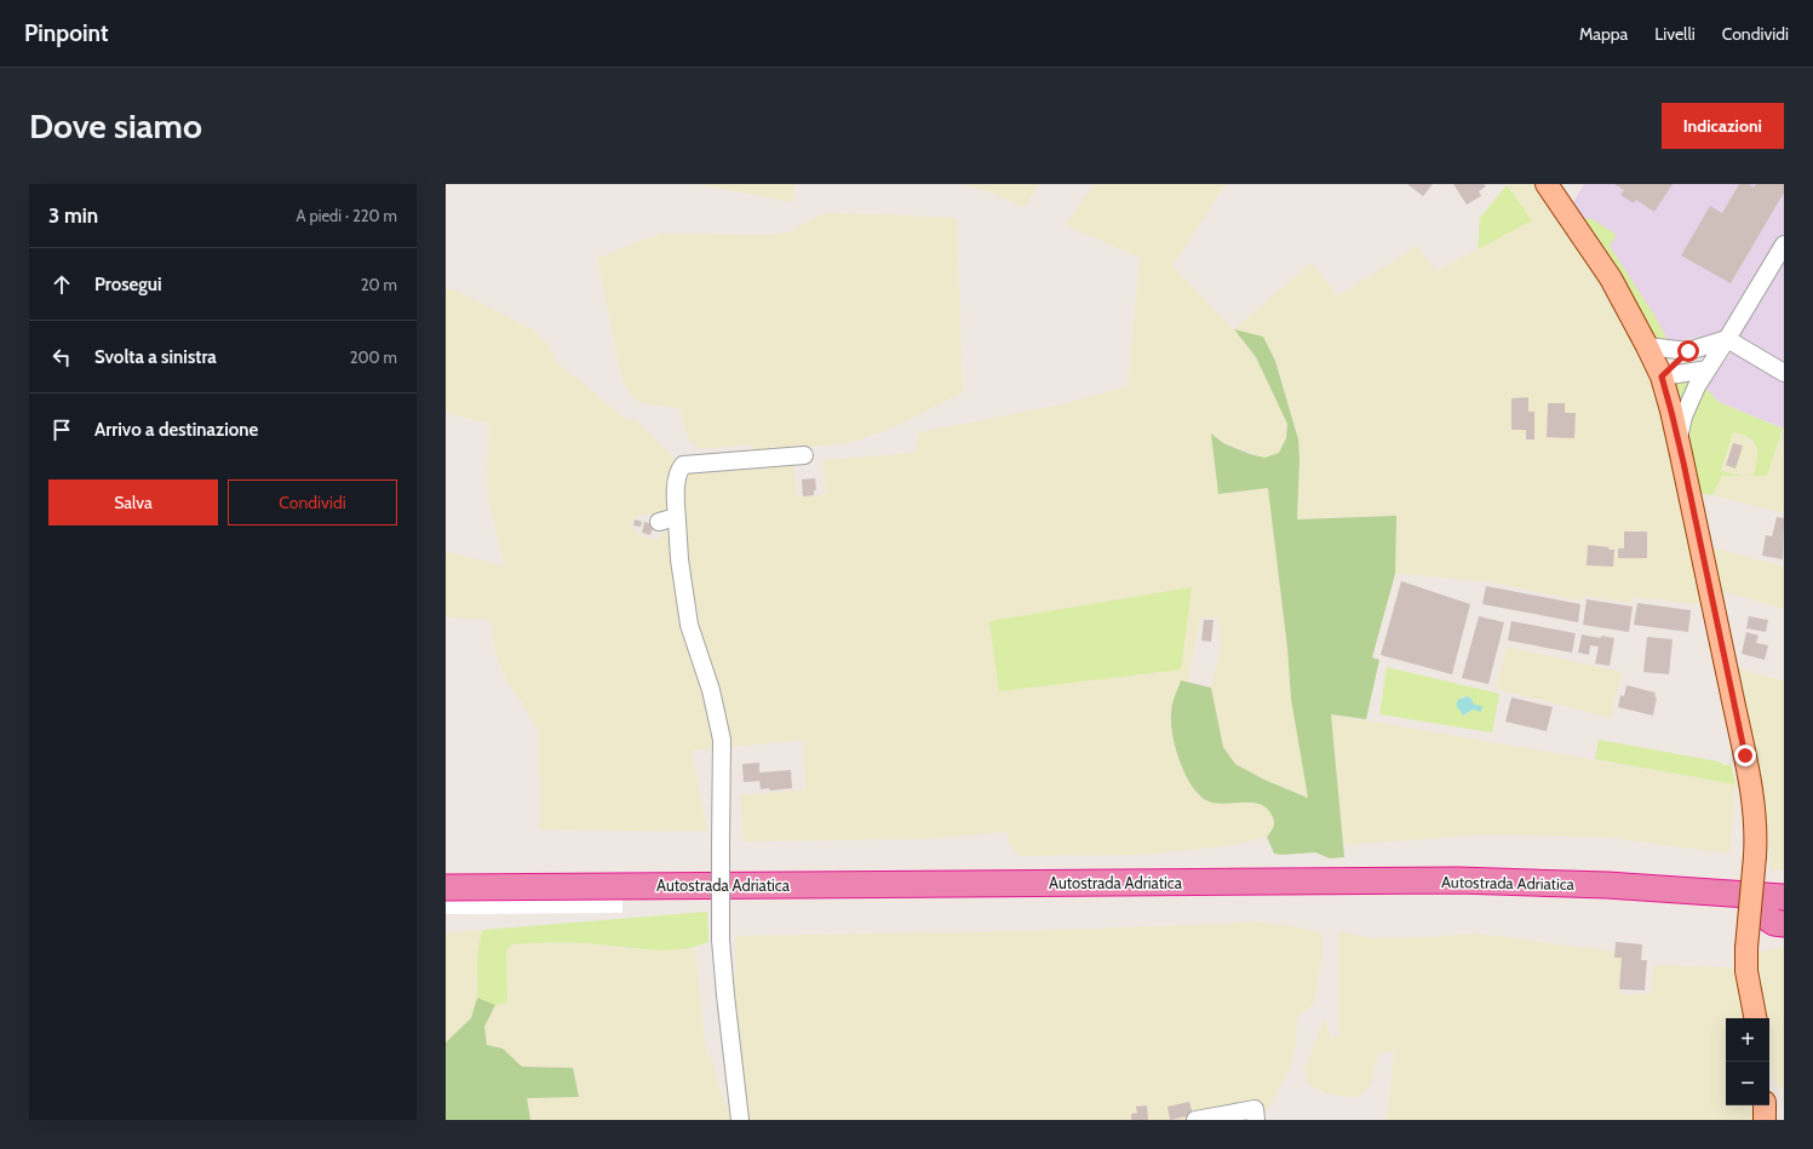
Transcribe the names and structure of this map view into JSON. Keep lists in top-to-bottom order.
{
  "streets": {
    "highway": ["Autostrada Adriatica"]
  },
  "page": {
    "header": "Pinpoint",
    "nav": ["Mappa", "Livelli", "Condividi"],
    "buttons": [
      "Indicazioni",
      ["Salva", "Condividi"]
    ],
    "title": "Dove siamo",
    "heading": ["3 min", "A piedi · 220 m"],
    "list": [
      ["Prosegui", "20 m"],
      ["Svolta a sinistra", "200 m"],
      "Arrivo a destinazione"
    ],
    "map_buttons": ["+", "−"]
  }
}
